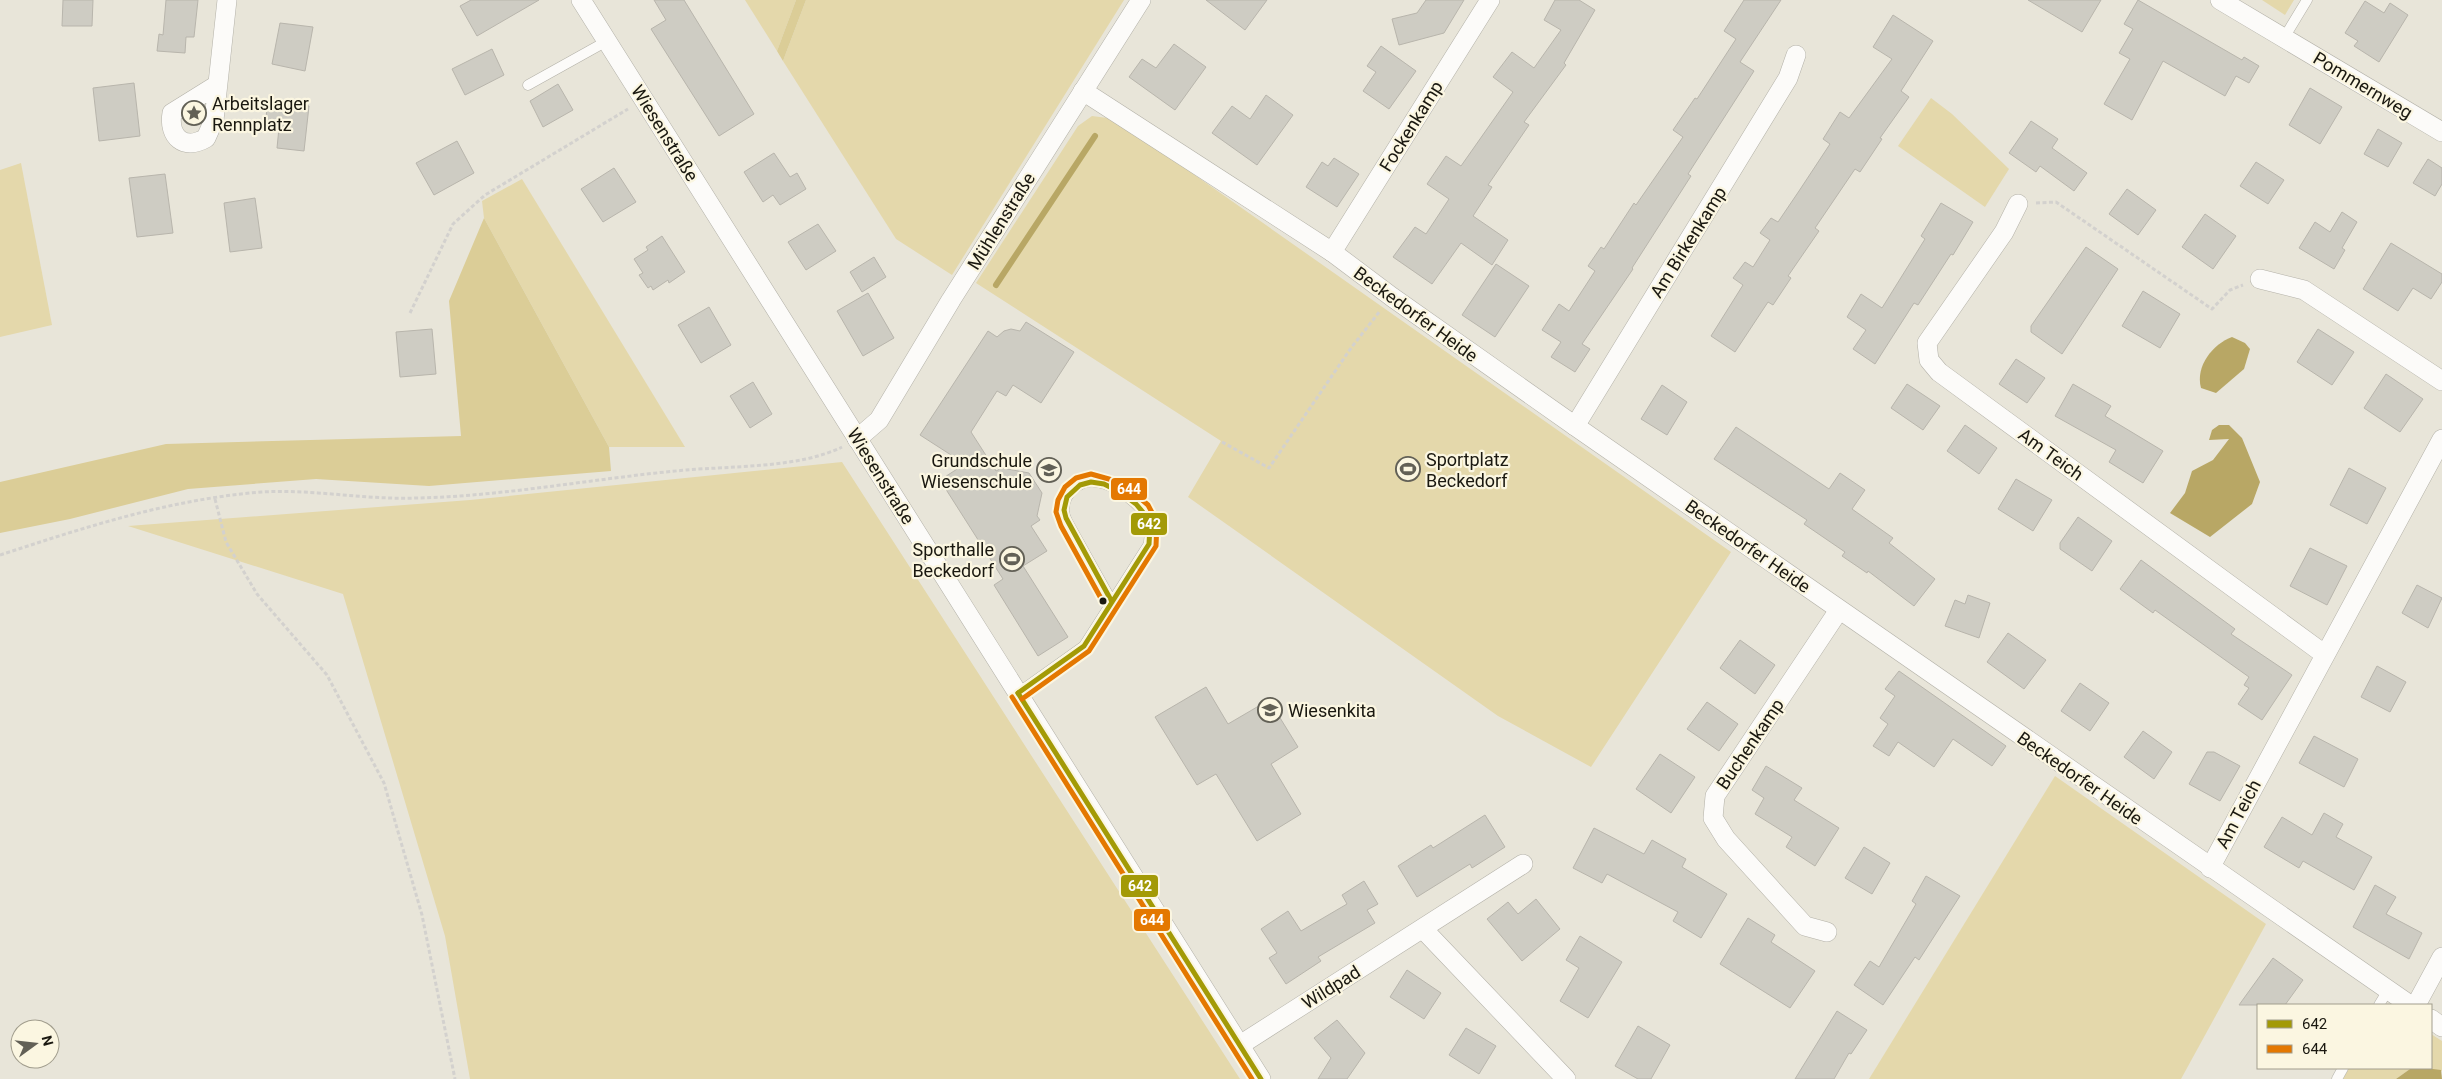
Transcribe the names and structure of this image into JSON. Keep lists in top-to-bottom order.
{
  "streets": {
    "street": [
      "Pommernweg",
      "Fockenkamp",
      "Wiesenstraße",
      "Mühlenstraße",
      "Am Birkenkamp",
      "Beckedorfer Heide",
      "Am Teich",
      "Buchenkamp",
      "Wildpad"
    ]
  },
  "crossings": [
    ["Fockenkamp", "Beckedorfer Heide"],
    ["Wiesenstraße", "Mühlenstraße"],
    ["Wiesenstraße", "Wildpad"],
    ["Mühlenstraße", "Beckedorfer Heide"],
    ["Am Birkenkamp", "Beckedorfer Heide"],
    ["Beckedorfer Heide", "Am Teich"],
    ["Beckedorfer Heide", "Buchenkamp"]
  ],
  "places": {
    "place": ["Arbeitslager Rennplatz"],
    "sports": ["Sportplatz Beckedorf", "Sporthalle Beckedorf"],
    "school or university": ["Grundschule Wiesenschule", "Wiesenkita"]
  },
  "lines": ["transit line 644", "transit line 642"],
  "legend": ["642", "644"],
  "north": "right"
}
